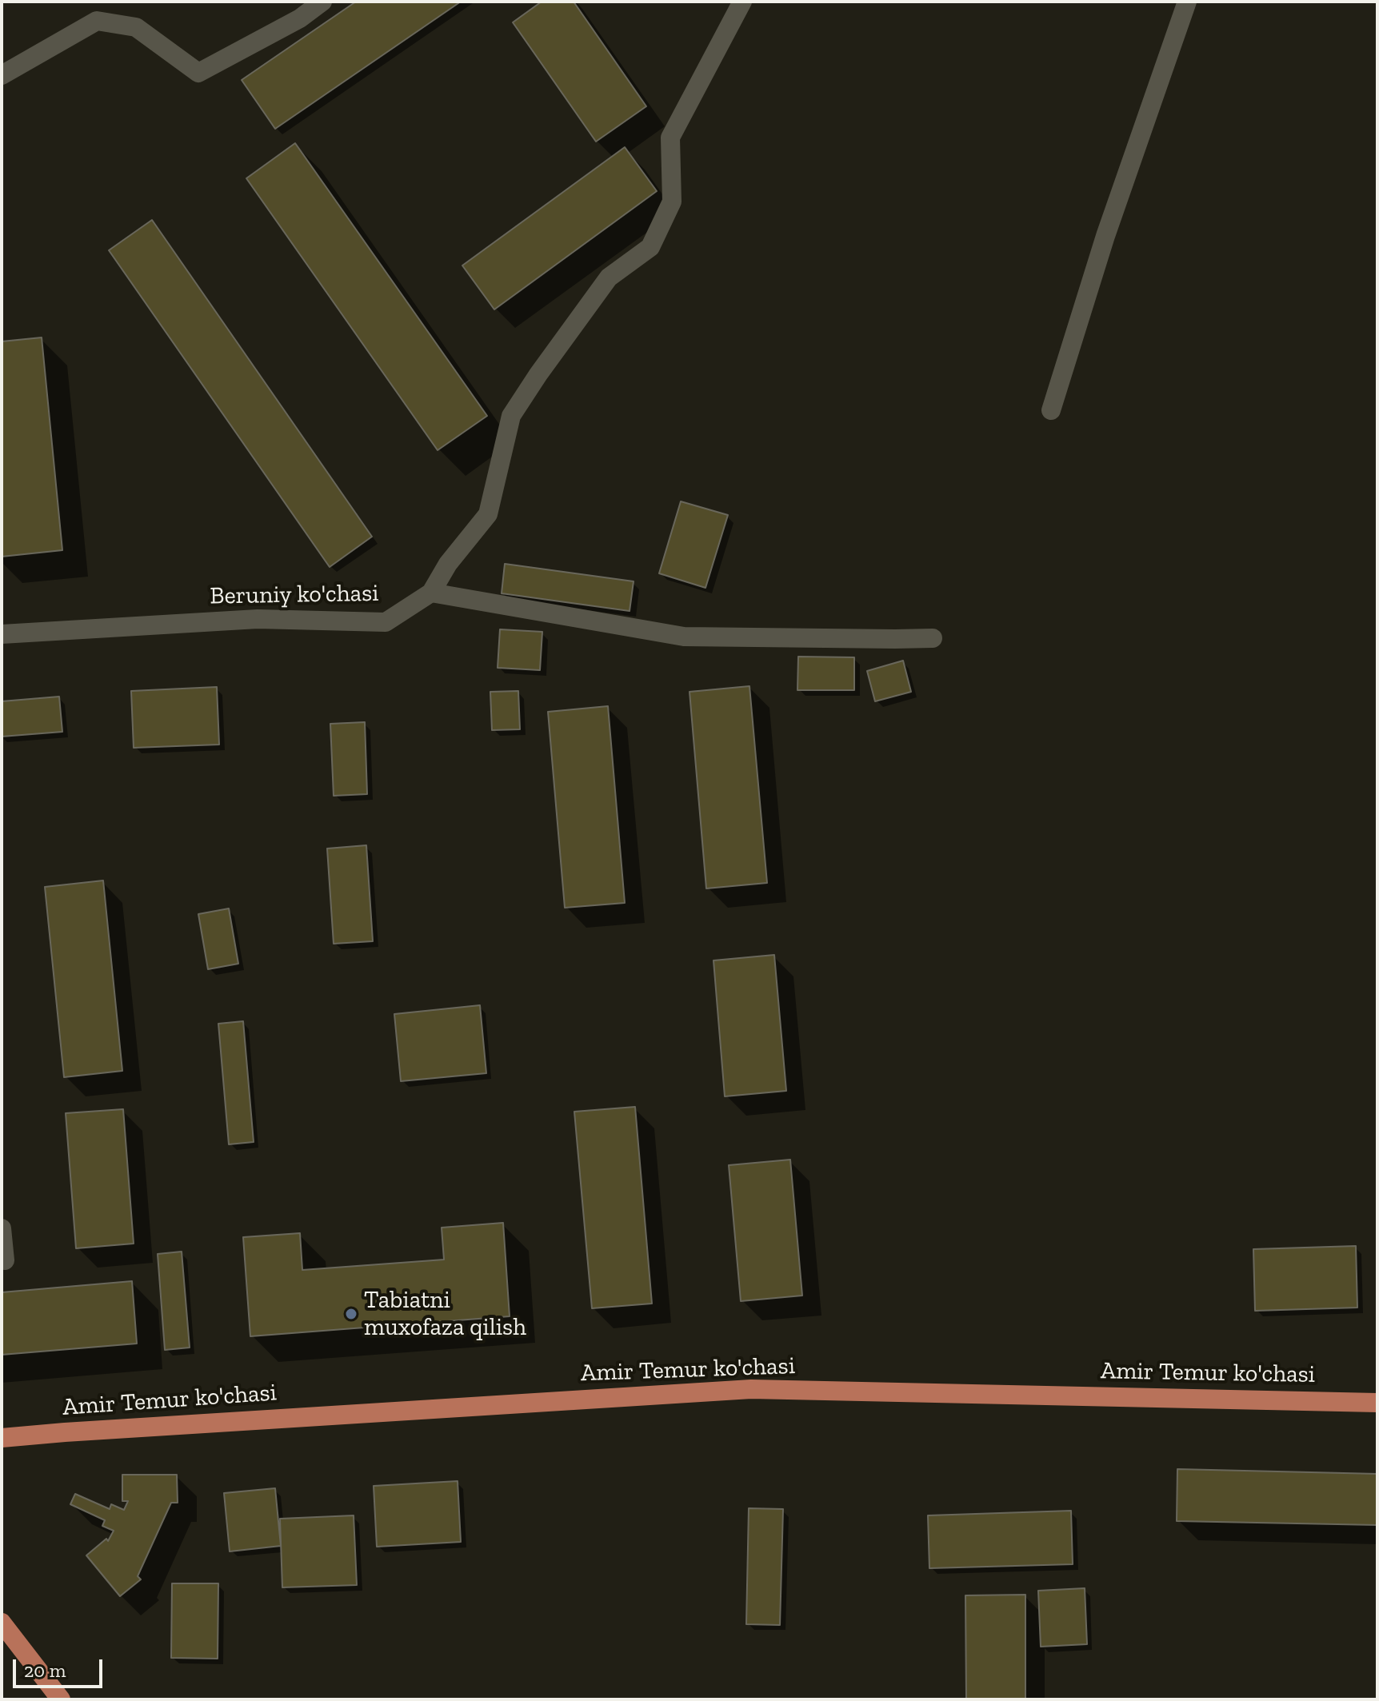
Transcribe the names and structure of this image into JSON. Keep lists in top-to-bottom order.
{
  "streets": {
    "main road": ["Amir Temur ko'chasi"],
    "street": ["Beruniy ko'chasi"]
  },
  "places": ["Tabiatni muxofaza qilish"],
  "scale_bar": "20 m"
}
